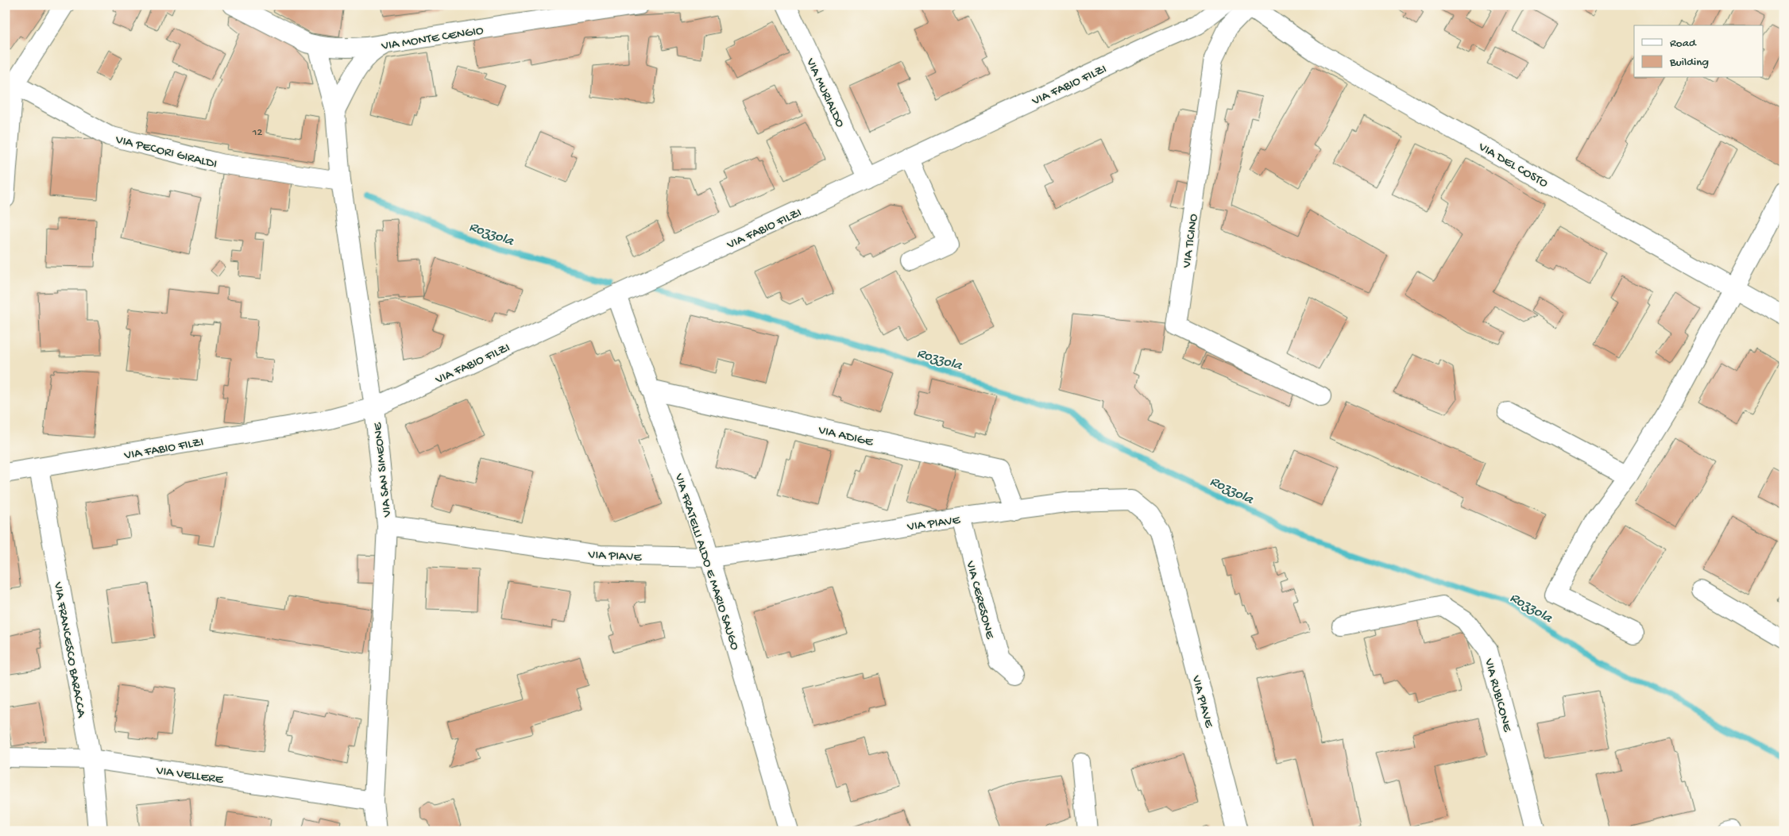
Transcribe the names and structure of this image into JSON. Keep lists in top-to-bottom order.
{
  "streets": {
    "street": [
      "VIA MONTE CENGIO",
      "VIA FABIO FILZI",
      "VIA MURIALDO",
      "VIA PECORI GIRALDI",
      "VIA DEL COSTO",
      "VIA TICINO",
      "VIA ADIGE",
      "VIA SAN SIMEONE",
      "VIA PIAVE",
      "VIA FRATELLI ALDO E MARIO SAUGO",
      "VIA CERESONE",
      "VIA FRANCESCO BARACCA",
      "VIA RUBICONE",
      "VIA VELLERE"
    ]
  },
  "crossings": [
    ["VIA MONTE CENGIO", "VIA SAN SIMEONE"],
    ["VIA FABIO FILZI", "VIA MURIALDO"],
    ["VIA FABIO FILZI", "VIA SAN SIMEONE"],
    ["VIA FABIO FILZI", "VIA FRATELLI ALDO E MARIO SAUGO"],
    ["VIA FABIO FILZI", "VIA FRANCESCO BARACCA"],
    ["VIA PECORI GIRALDI", "VIA SAN SIMEONE"],
    ["VIA DEL COSTO", "VIA TICINO"],
    ["VIA ADIGE", "VIA PIAVE"],
    ["VIA ADIGE", "VIA FRATELLI ALDO E MARIO SAUGO"],
    ["VIA SAN SIMEONE", "VIA PIAVE"],
    ["VIA SAN SIMEONE", "VIA VELLERE"],
    ["VIA PIAVE", "VIA FRATELLI ALDO E MARIO SAUGO"],
    ["VIA PIAVE", "VIA CERESONE"],
    ["VIA FRANCESCO BARACCA", "VIA VELLERE"]
  ],
  "water": ["Rozzola"],
  "house_numbers": ["12"],
  "legend": ["Road", "Building"]
}
